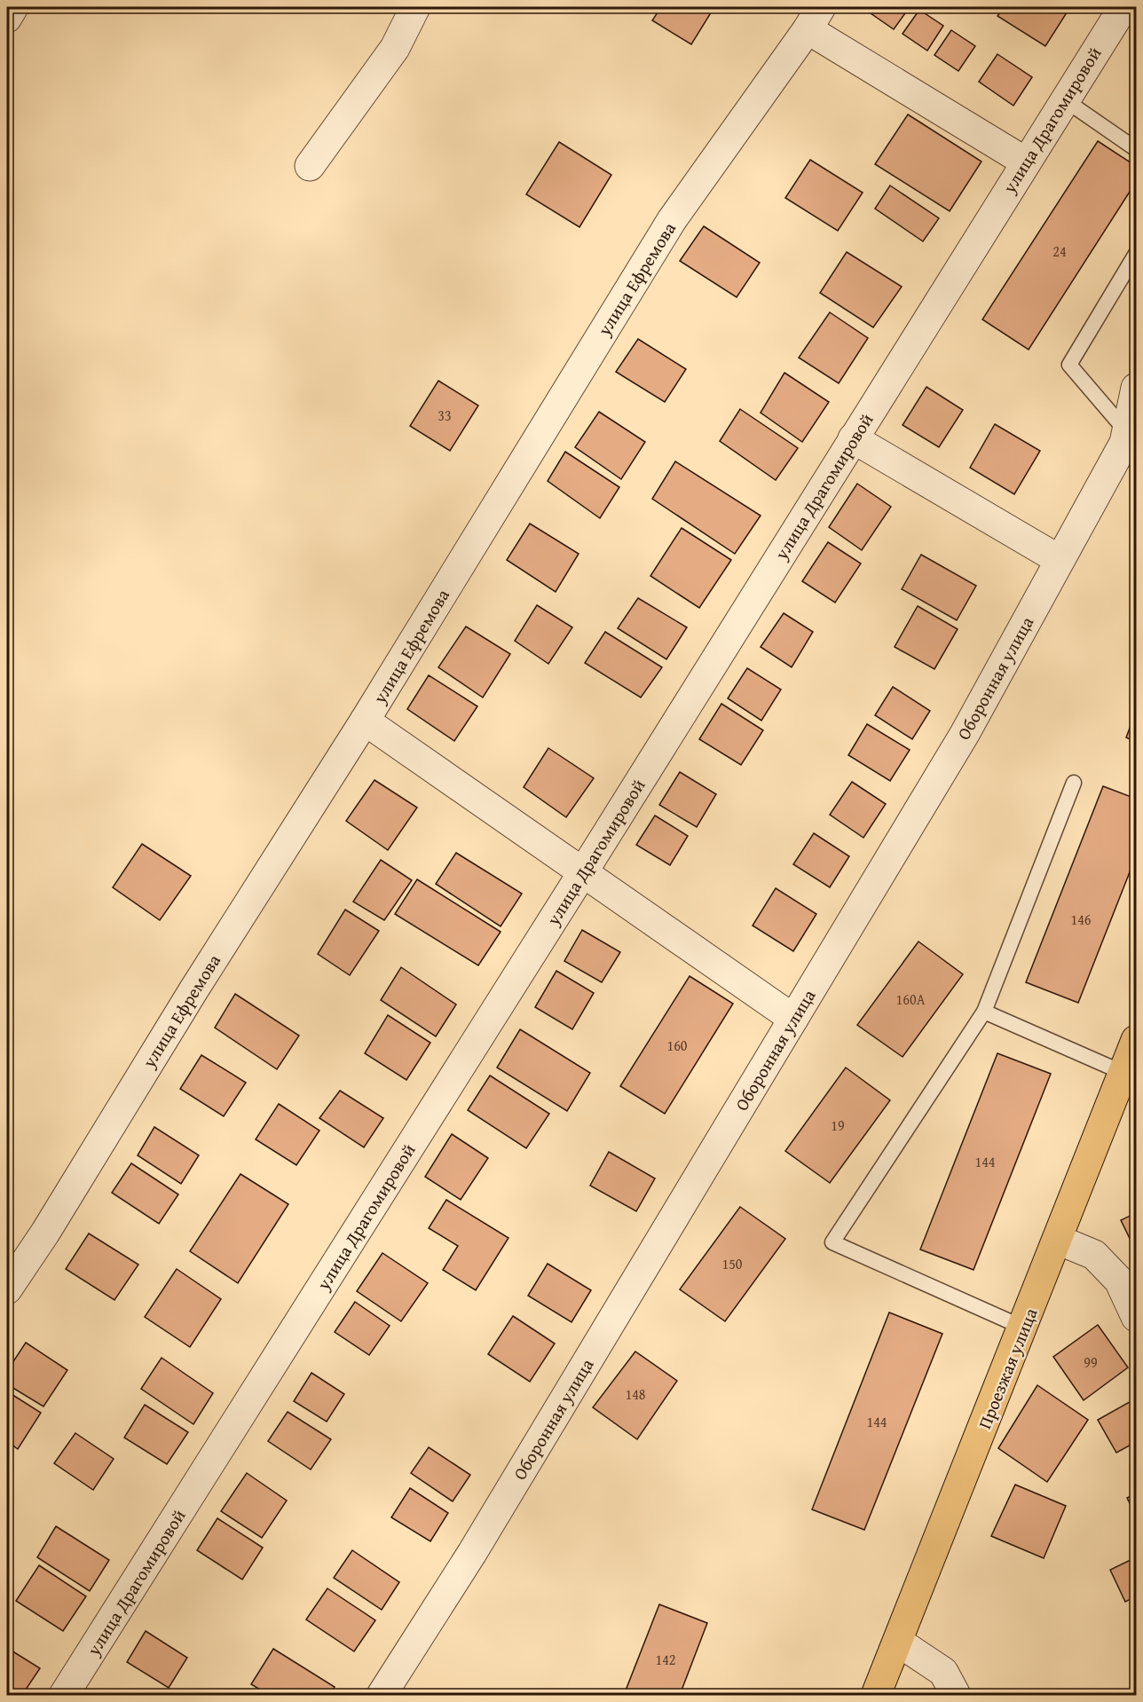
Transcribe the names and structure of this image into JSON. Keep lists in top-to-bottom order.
{
  "streets": {
    "highway": ["Проезжая улица"],
    "street": ["улица Драгомировой", "улица Ефремова", "Оборонная улица"]
  },
  "house_numbers": [
    "24",
    "33",
    "146",
    "160А",
    "160",
    "19",
    "144",
    "150",
    "99",
    "148",
    "144",
    "142"
  ]
}
